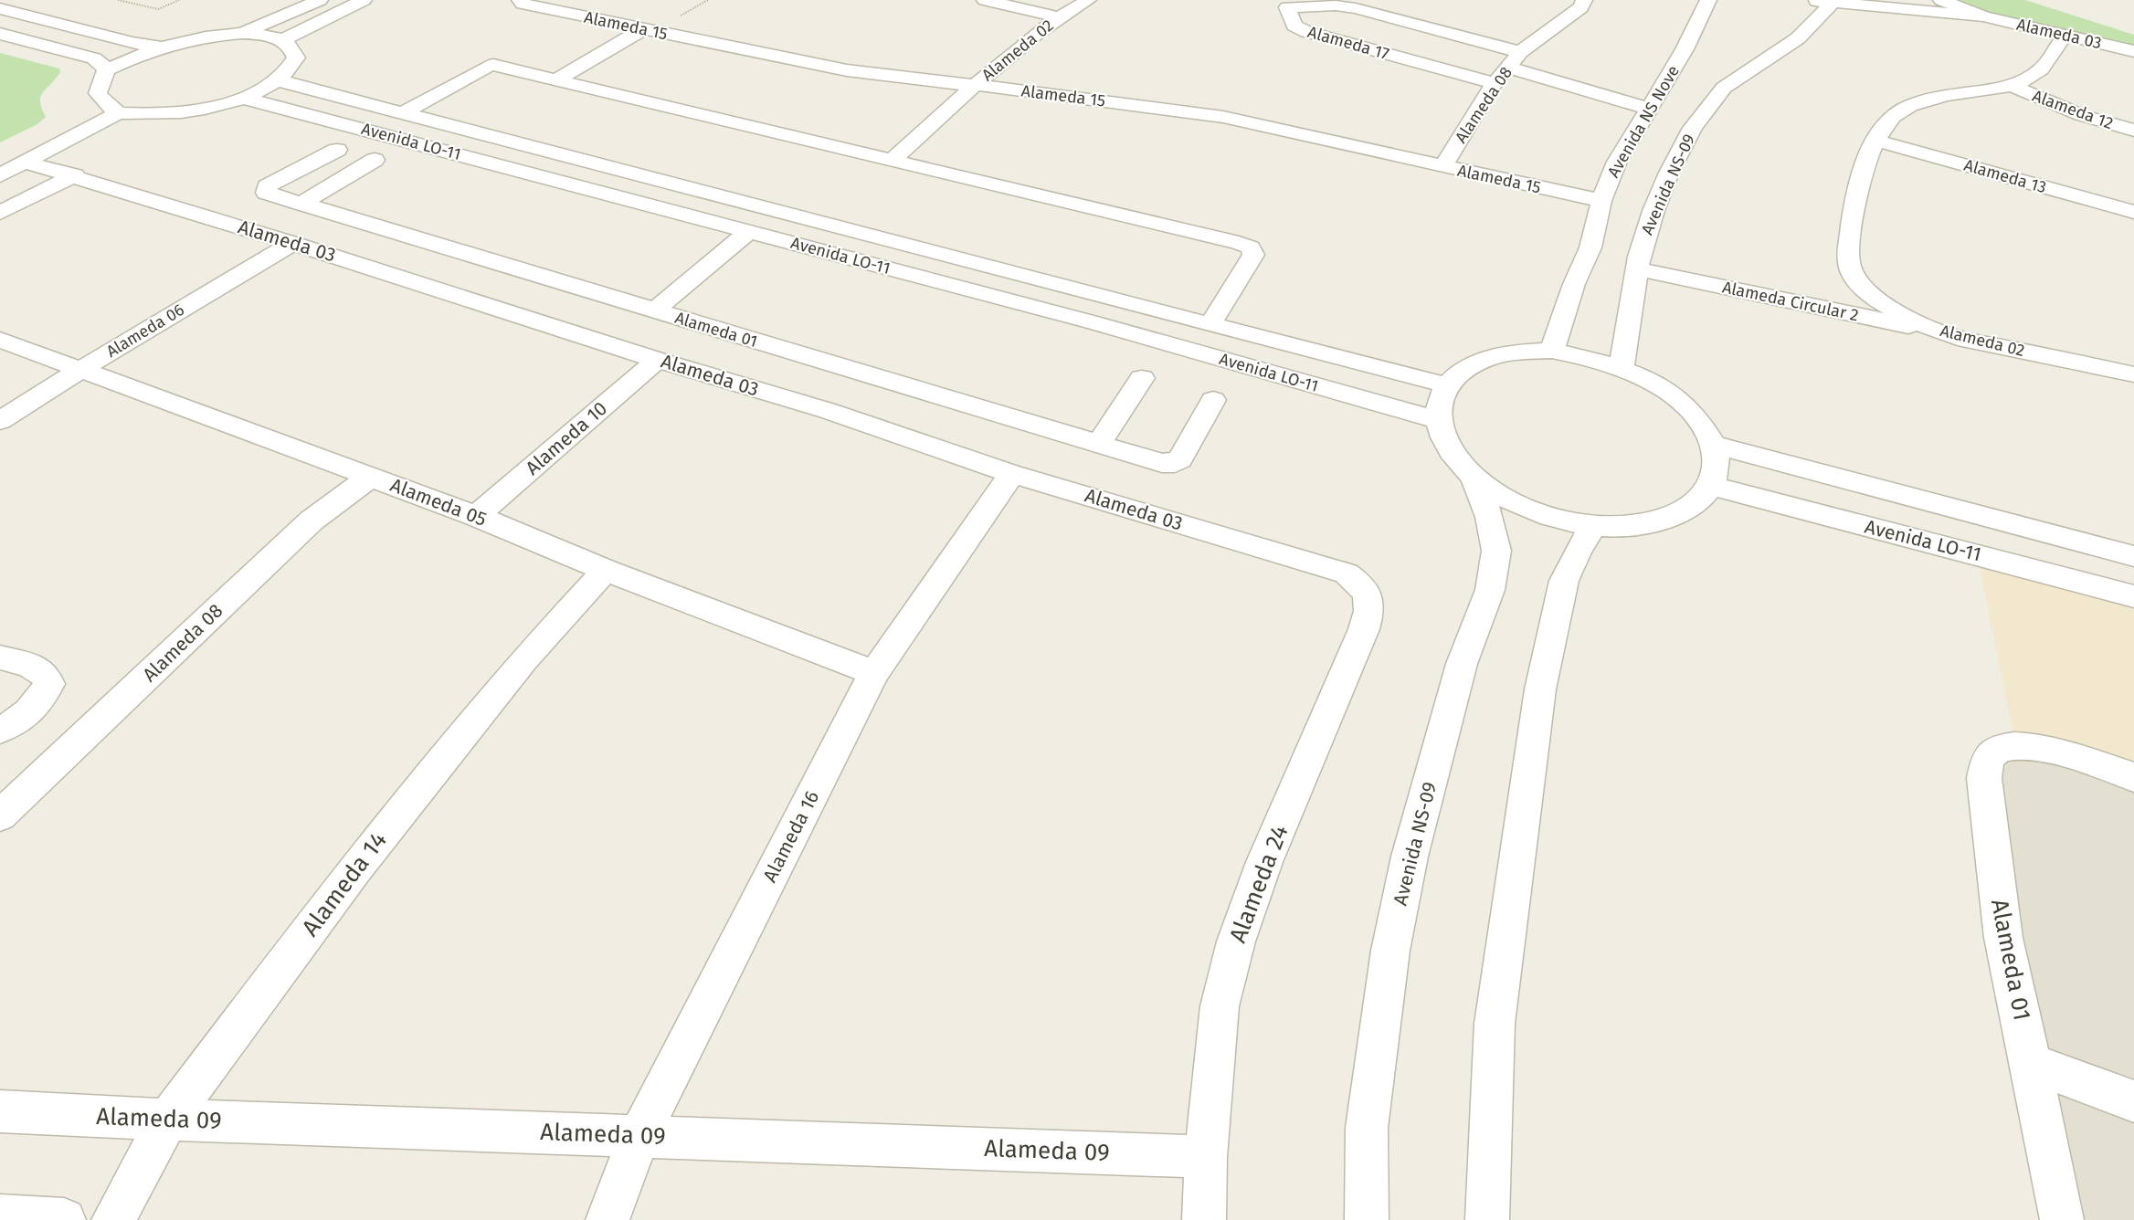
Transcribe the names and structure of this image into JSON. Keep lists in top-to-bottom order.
{
  "streets": {
    "street": [
      "Alameda 15",
      "Alameda 03",
      "Alameda 17",
      "Alameda 02",
      "Alameda 08",
      "Alameda 12",
      "Avenida NS Nove",
      "Avenida LO-11",
      "Alameda 13",
      "Avenida NS-09",
      "Alameda Circular 2",
      "Alameda 01",
      "Alameda 06",
      "Alameda 10",
      "Alameda 05",
      "Alameda 16",
      "Alameda 14",
      "Alameda 24",
      "Alameda 09"
    ]
  },
  "crossings": [
    ["Alameda 15", "Alameda 02"],
    ["Alameda 15", "Alameda 08"],
    ["Alameda 15", "Avenida NS Nove"],
    ["Alameda 03", "Alameda 02"],
    ["Alameda 03", "Alameda 01"],
    ["Alameda 03", "Alameda 06"],
    ["Alameda 03", "Alameda 10"],
    ["Alameda 03", "Alameda 16"],
    ["Alameda 03", "Alameda 24"],
    ["Alameda 17", "Alameda 08"],
    ["Alameda 02", "Alameda 12"],
    ["Alameda 02", "Alameda 13"],
    ["Alameda 02", "Alameda Circular 2"],
    ["Alameda 08", "Alameda 05"],
    ["Avenida NS-09", "Alameda Circular 2"],
    ["Alameda 06", "Alameda 05"],
    ["Alameda 10", "Alameda 05"],
    ["Alameda 05", "Alameda 16"],
    ["Alameda 05", "Alameda 14"],
    ["Alameda 16", "Alameda 09"],
    ["Alameda 14", "Alameda 09"],
    ["Alameda 24", "Alameda 09"]
  ]
}
